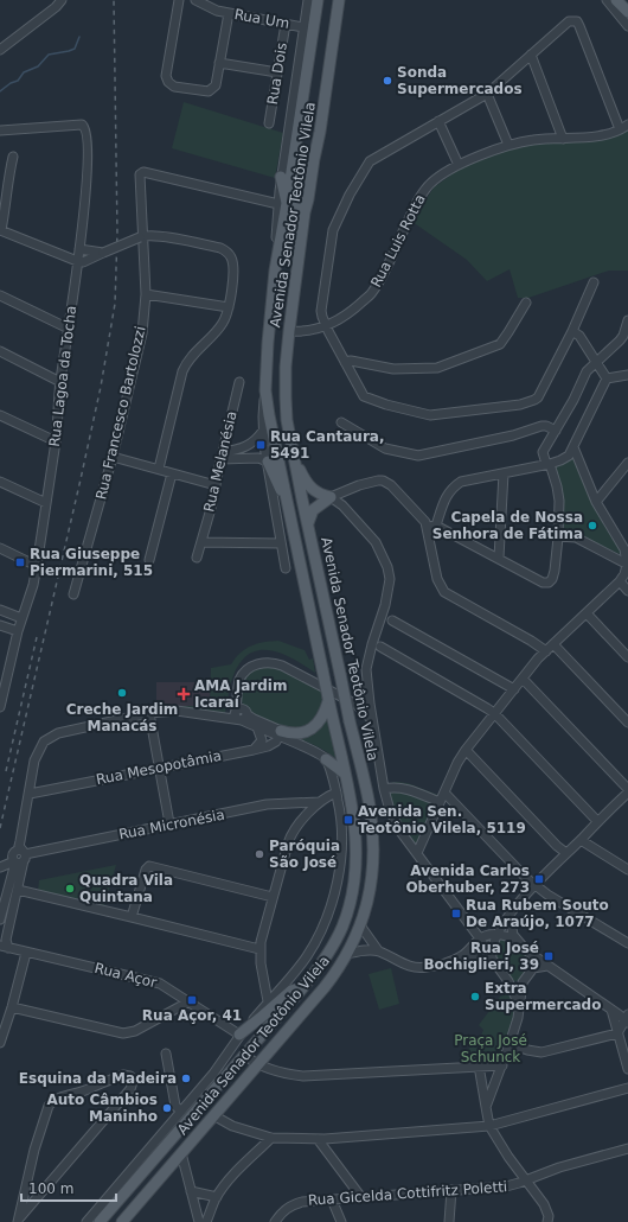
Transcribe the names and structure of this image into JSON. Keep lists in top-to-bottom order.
{
  "streets": {
    "main road": ["Avenida Senador Teotônio Vilela"],
    "street": [
      "Rua Um",
      "Rua Dois",
      "Rua Luis Rotta",
      "Rua Lagoa da Tocha",
      "Rua Francesco Bartolozzi",
      "Rua Melanésia",
      "Rua Mesopotâmia",
      "Rua Micronésia",
      "Rua Açor",
      "Rua Gicelda Cottifritz Poletti"
    ]
  },
  "crossings": [
    ["Rua Um", "Rua Dois"],
    ["Rua Um", "Avenida Senador Teotônio Vilela"],
    ["Avenida Senador Teotônio Vilela", "Rua Luis Rotta"],
    ["Avenida Senador Teotônio Vilela", "Rua Francesco Bartolozzi"],
    ["Avenida Senador Teotônio Vilela", "Rua Açor"]
  ],
  "parks": ["Praça José Schunck"],
  "places": {
    "other": [
      "Sonda Supermercados",
      "Capela de Nossa Senhora de Fátima",
      "Creche Jardim Manacás",
      "Paróquia São José",
      "Quadra Vila Quintana",
      "Extra Supermercado",
      "Esquina da Madeira",
      "Auto Câmbios Maninho"
    ],
    "transit": [
      "Rua Cantaura, 5491",
      "Rua Giuseppe Piermarini, 515",
      "Avenida Sen. Teotônio Vilela, 5119",
      "Avenida Carlos Oberhuber, 273",
      "Rua Rubem Souto De Araújo, 1077",
      "Rua José Bochiglieri, 39",
      "Rua Açor, 41"
    ],
    "health": ["AMA Jardim Icaraí"]
  },
  "scale_bar": "100 m"
}
